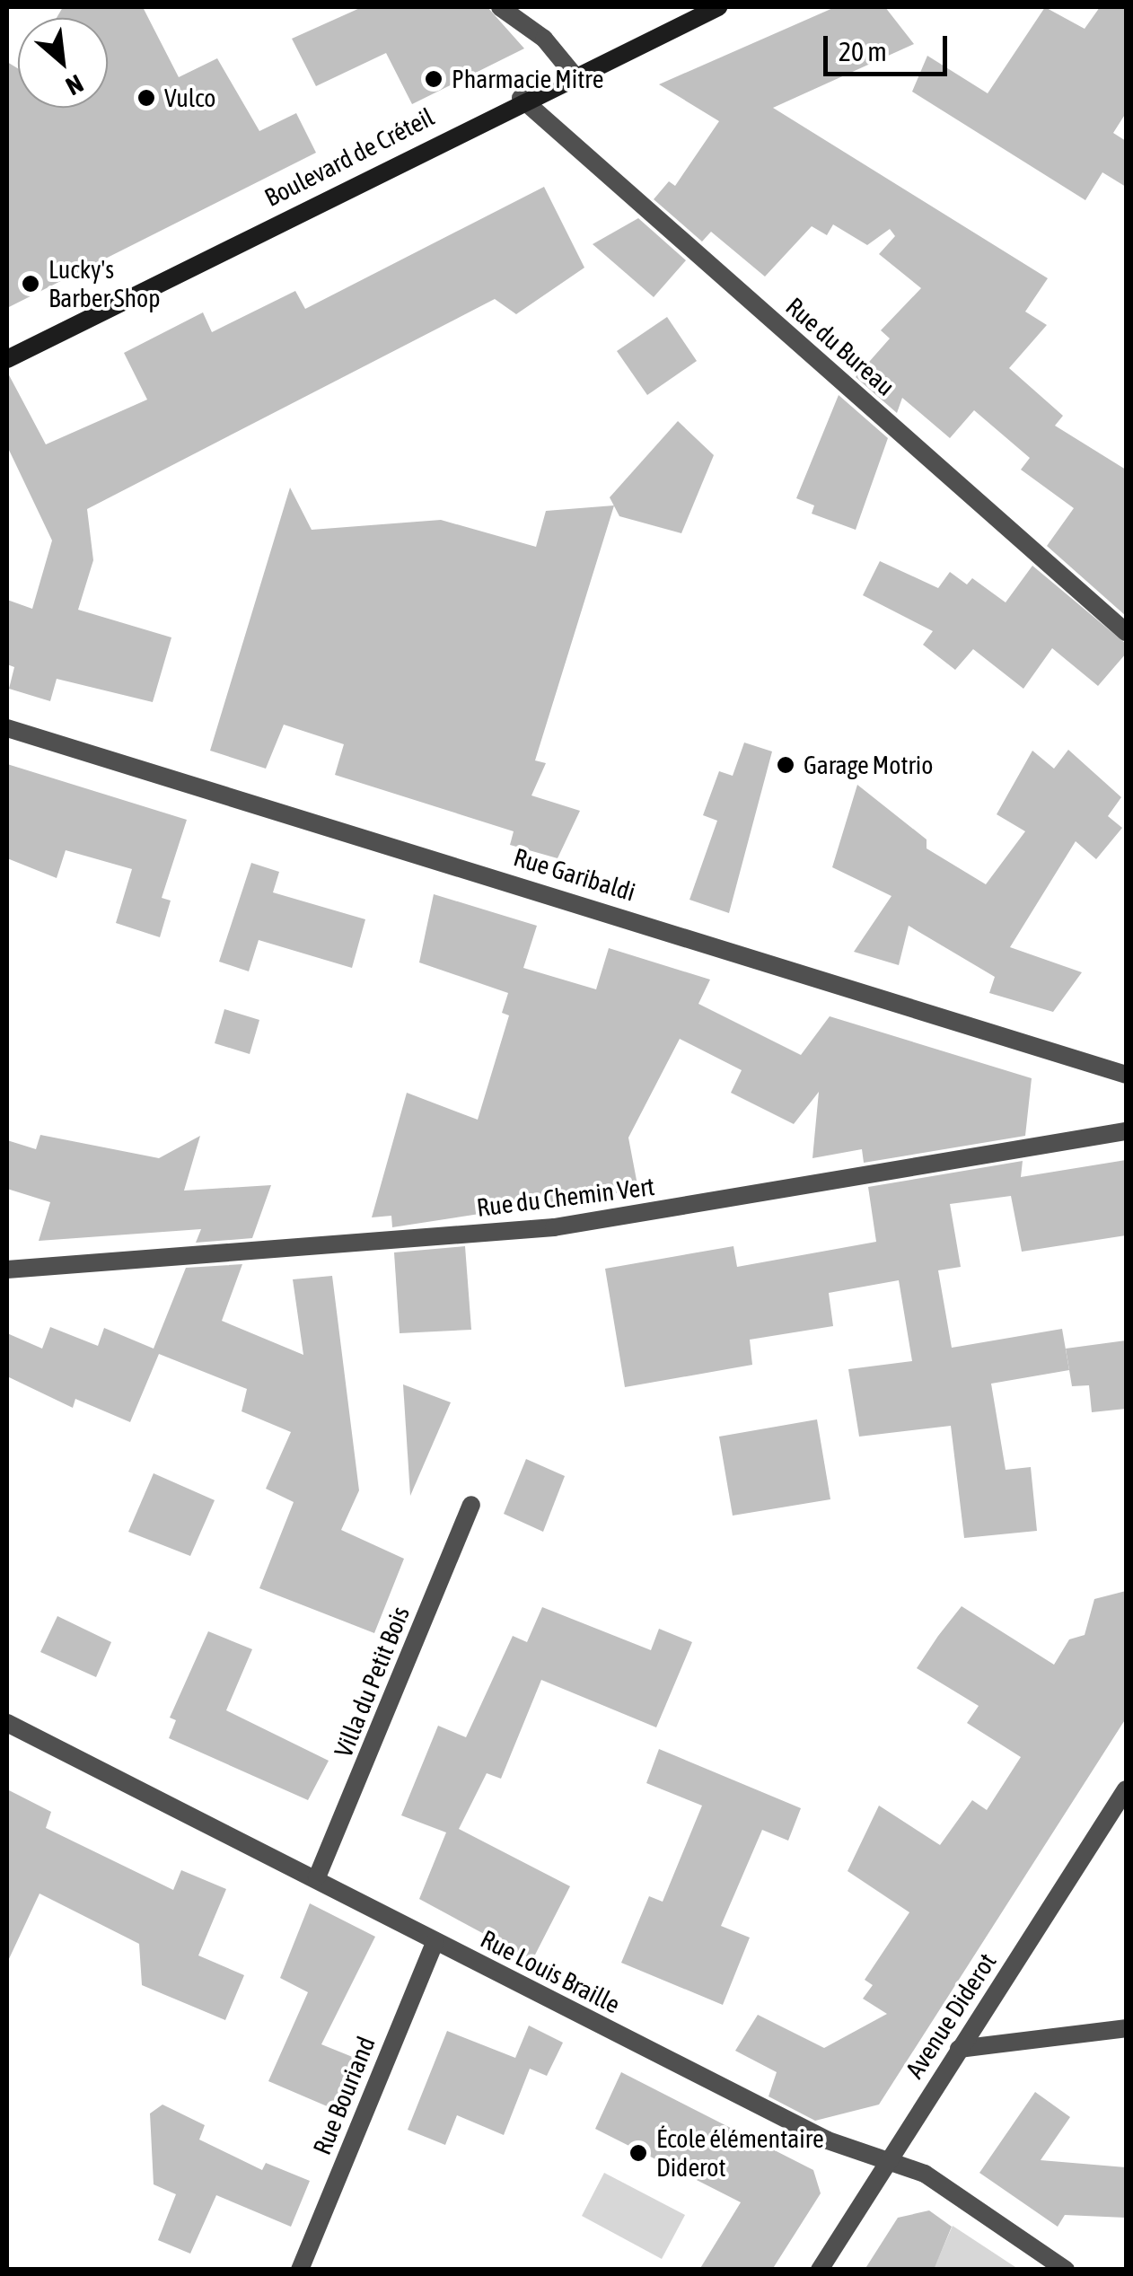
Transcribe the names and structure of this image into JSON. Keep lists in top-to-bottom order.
{
  "streets": {
    "main road": ["Boulevard de Créteil"],
    "street": [
      "Rue du Bureau",
      "Rue Garibaldi",
      "Rue du Chemin Vert",
      "Villa du Petit Bois",
      "Rue Louis Braille",
      "Avenue Diderot",
      "Rue Bouriand"
    ]
  },
  "crossings": [
    ["Boulevard de Créteil", "Rue du Bureau"],
    ["Villa du Petit Bois", "Rue Louis Braille"],
    ["Rue Louis Braille", "Avenue Diderot"],
    ["Rue Louis Braille", "Rue Bouriand"]
  ],
  "places": [
    "Pharmacie Mitre",
    "Vulco",
    "Lucky's Barber Shop",
    "Garage Motrio",
    "École élémentaire Diderot"
  ],
  "scale_bar": "20 m",
  "north": "bottom right"
}
